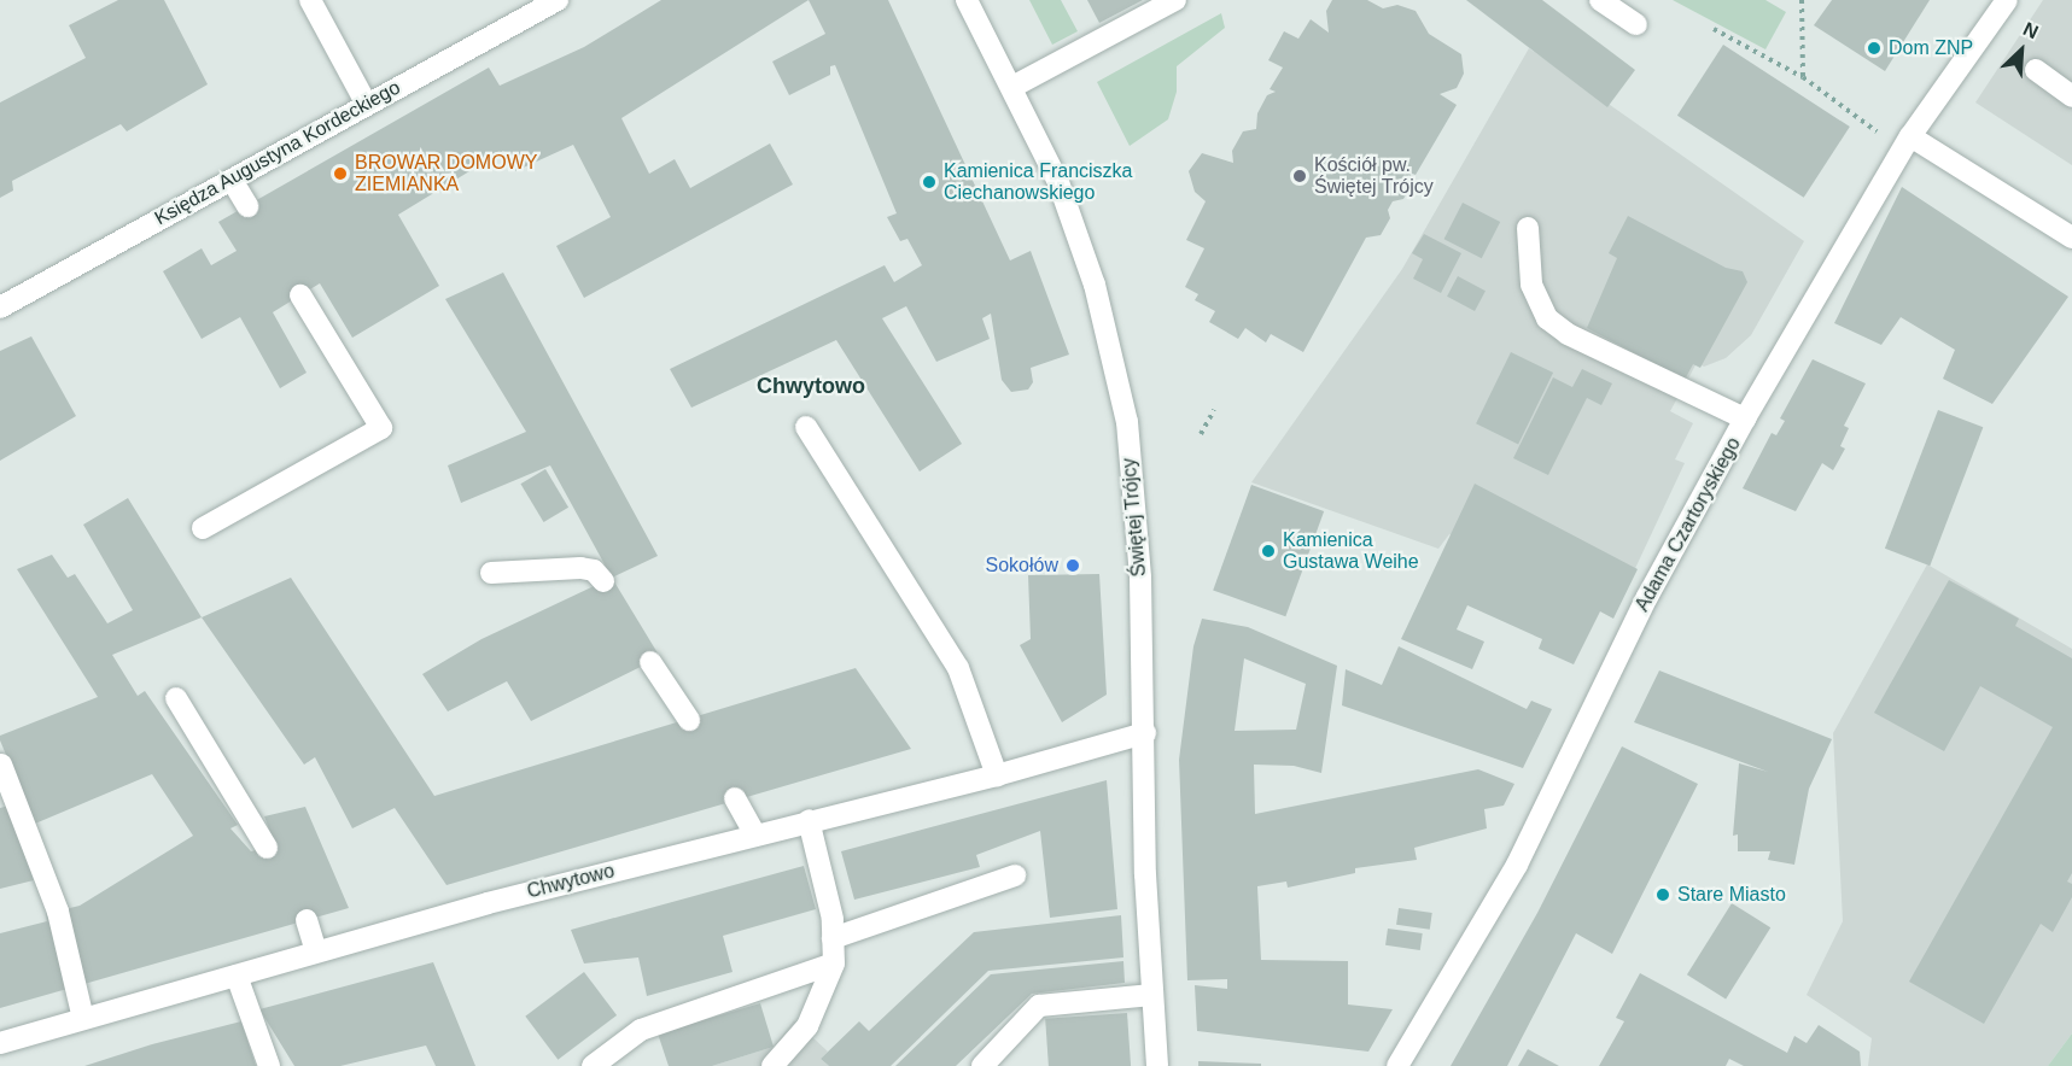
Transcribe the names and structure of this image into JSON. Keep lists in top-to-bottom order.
{
  "streets": {
    "street": [
      "Księdza Augustyna Kordeckiego",
      "Świętej Trójcy",
      "Adama Czartoryskiego",
      "Chwytowo"
    ]
  },
  "crossings": [
    ["Świętej Trójcy", "Chwytowo"]
  ],
  "districts": ["Chwytowo"],
  "places": [
    "Dom ZNP",
    "BROWAR DOMOWY ZIEMIANKA",
    "Kościół pw. Świętej Trójcy",
    "Kamienica Franciszka Ciechanowskiego",
    "Kamienica Gustawa Weihe",
    "Sokołów",
    "Stare Miasto"
  ],
  "north": "top right"
}
